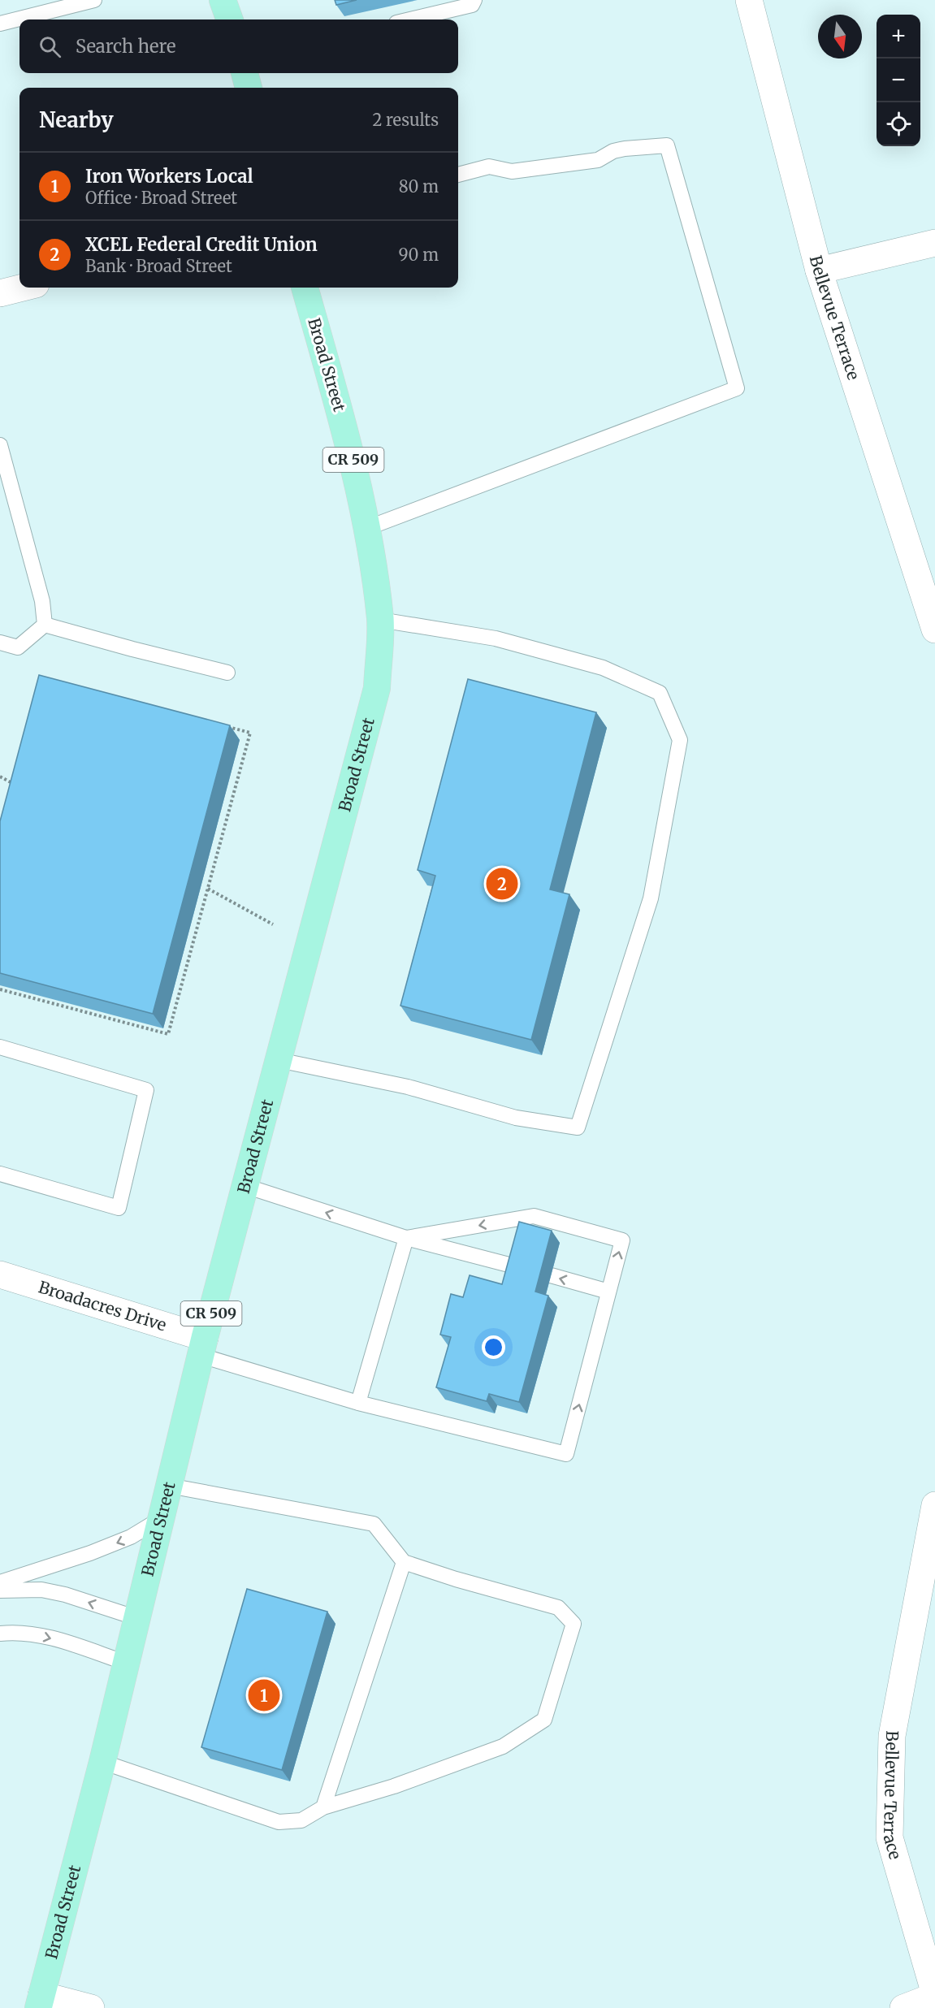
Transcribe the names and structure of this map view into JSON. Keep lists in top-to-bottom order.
{
  "streets": {
    "main road": ["Broad Street", "CR 509"],
    "street": ["Bellevue Terrace", "Broadacres Drive"]
  },
  "crossings": [
    ["Broad Street", "Broadacres Drive"]
  ],
  "north": "bottom",
  "page": {
    "map_buttons": ["+", "−"],
    "search": "Search here",
    "heading": ["Nearby", "2 results"],
    "list": [
      {
        "mark": "1",
        "name": "Iron Workers Local",
        "note": "Office · Broad Street",
        "value": "80 m"
      },
      {
        "mark": "2",
        "name": "XCEL Federal Credit Union",
        "note": "Bank · Broad Street",
        "value": "90 m"
      }
    ],
    "pins": ["2", "1"]
  }
}
